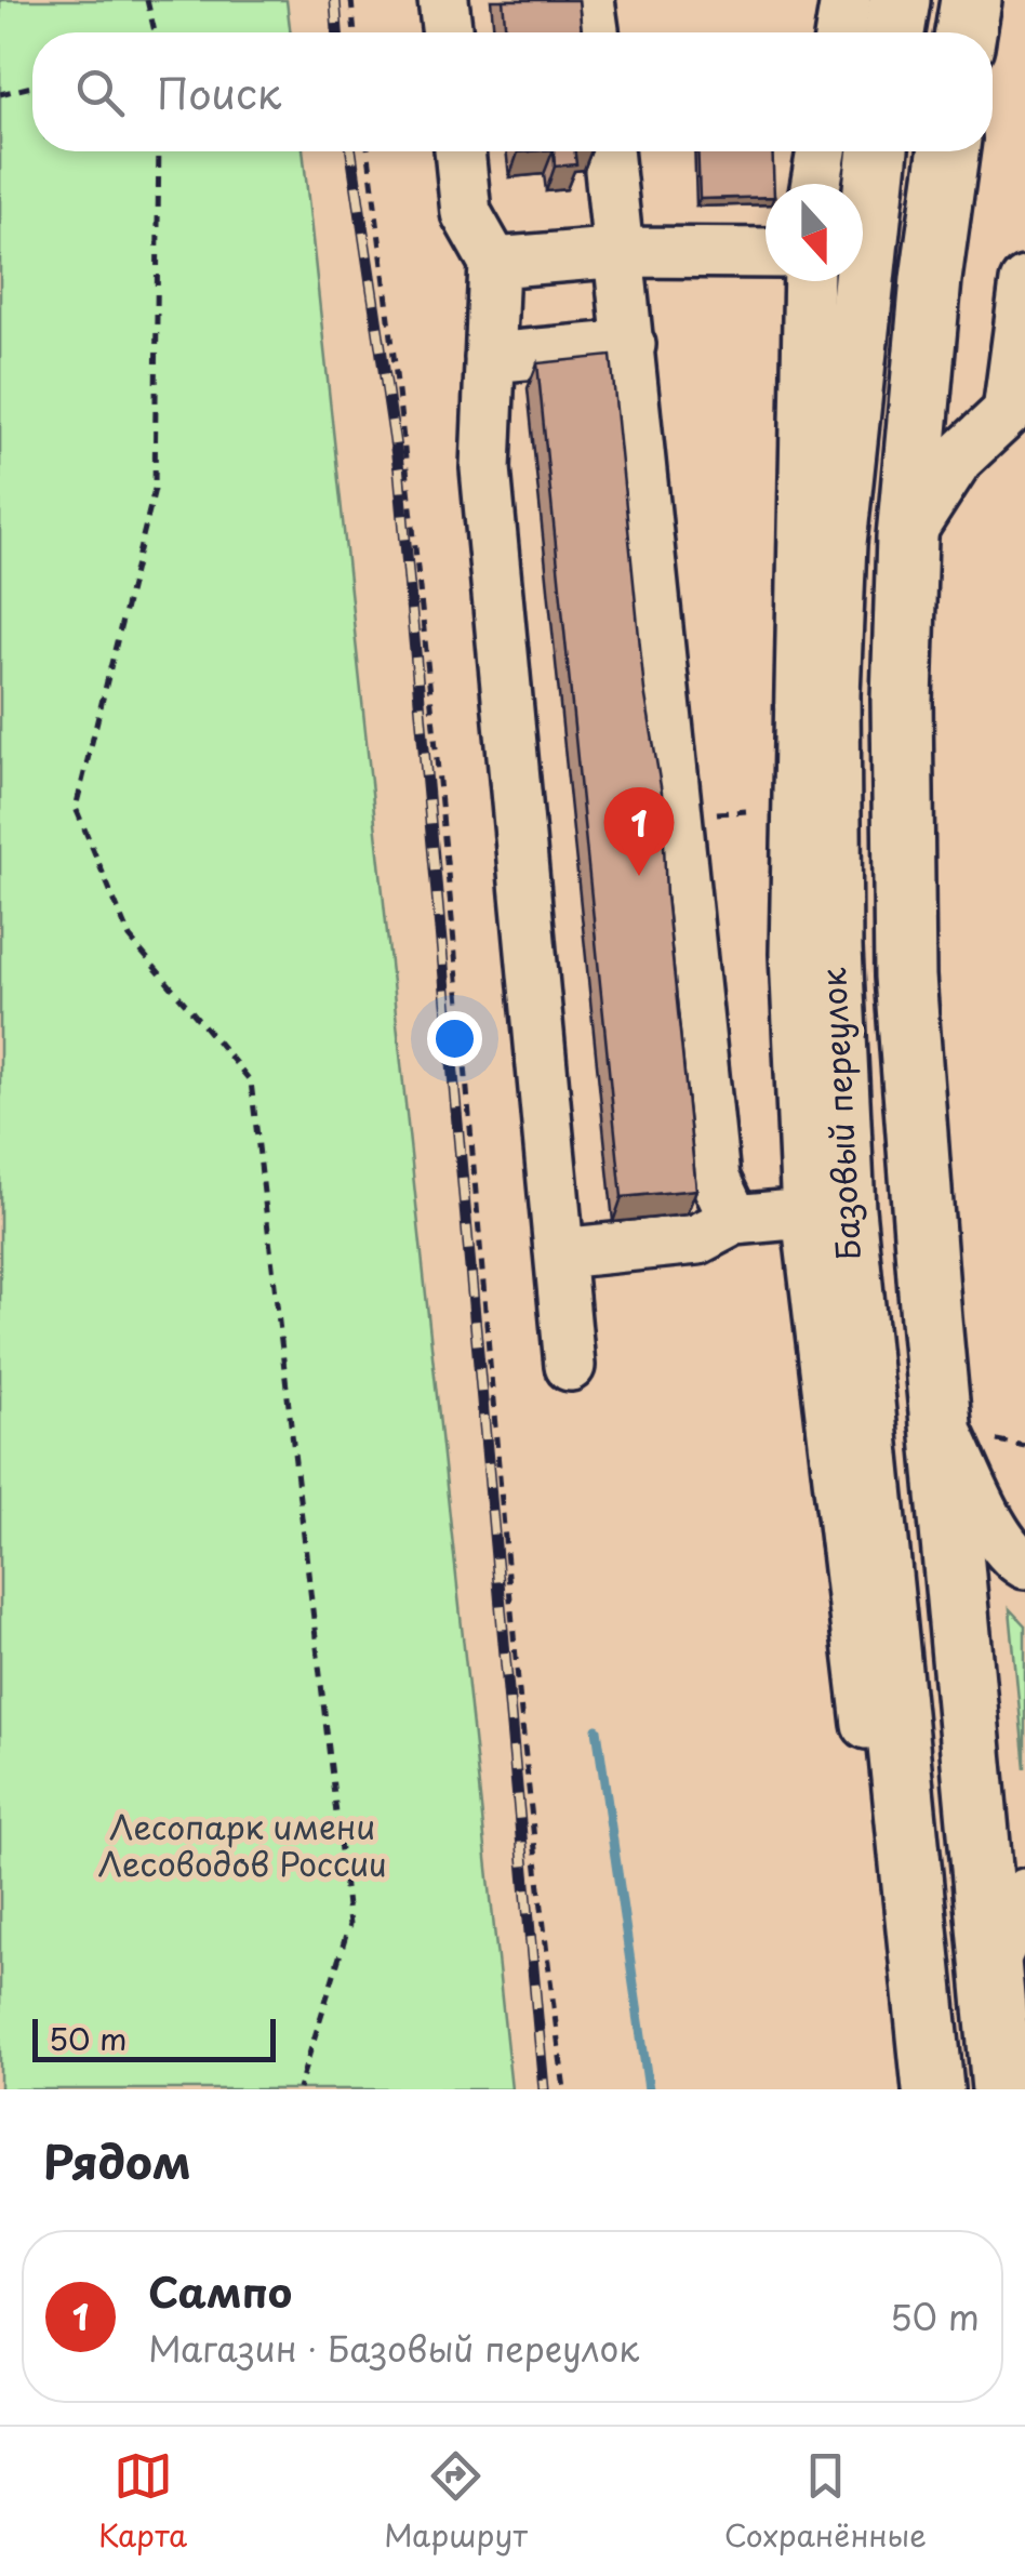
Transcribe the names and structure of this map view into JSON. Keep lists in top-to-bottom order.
{
  "streets": {
    "main road": ["Базовый переулок"]
  },
  "parks": ["Лесопарк имени Лесоводов России"],
  "scale_bar": "50 m",
  "north": "bottom",
  "page": {
    "search": "Поиск",
    "pins": "1",
    "scale": "50 m",
    "heading": "Рядом",
    "list": [
      {
        "mark": "1",
        "name": "Сампо",
        "note": "Магазин · Базовый переулок",
        "value": "50 m"
      }
    ],
    "nav": ["Карта", "Маршрут", "Сохранённые"]
  }
}
